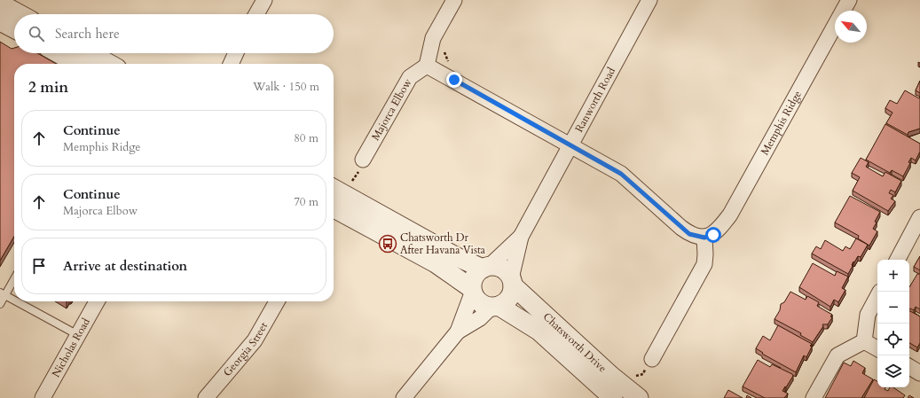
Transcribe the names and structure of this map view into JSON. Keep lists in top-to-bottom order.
{
  "streets": {
    "street": [
      "Ranworth Road",
      "Majorca Elbow",
      "Memphis Ridge",
      "Chatsworth Drive",
      "Nicholas Road",
      "Georgia Street"
    ]
  },
  "crossings": [
    ["Ranworth Road", "Chatsworth Drive"]
  ],
  "places": {
    "bus stop": ["Chatsworth Dr After Havana Vista"]
  },
  "north": "top left",
  "page": {
    "search": "Search here",
    "heading": ["2 min", "Walk · 150 m"],
    "list": [
      ["Continue", "Memphis Ridge", "80 m"],
      ["Continue", "Majorca Elbow", "70 m"],
      "Arrive at destination"
    ],
    "map_buttons": ["+", "−"]
  }
}
